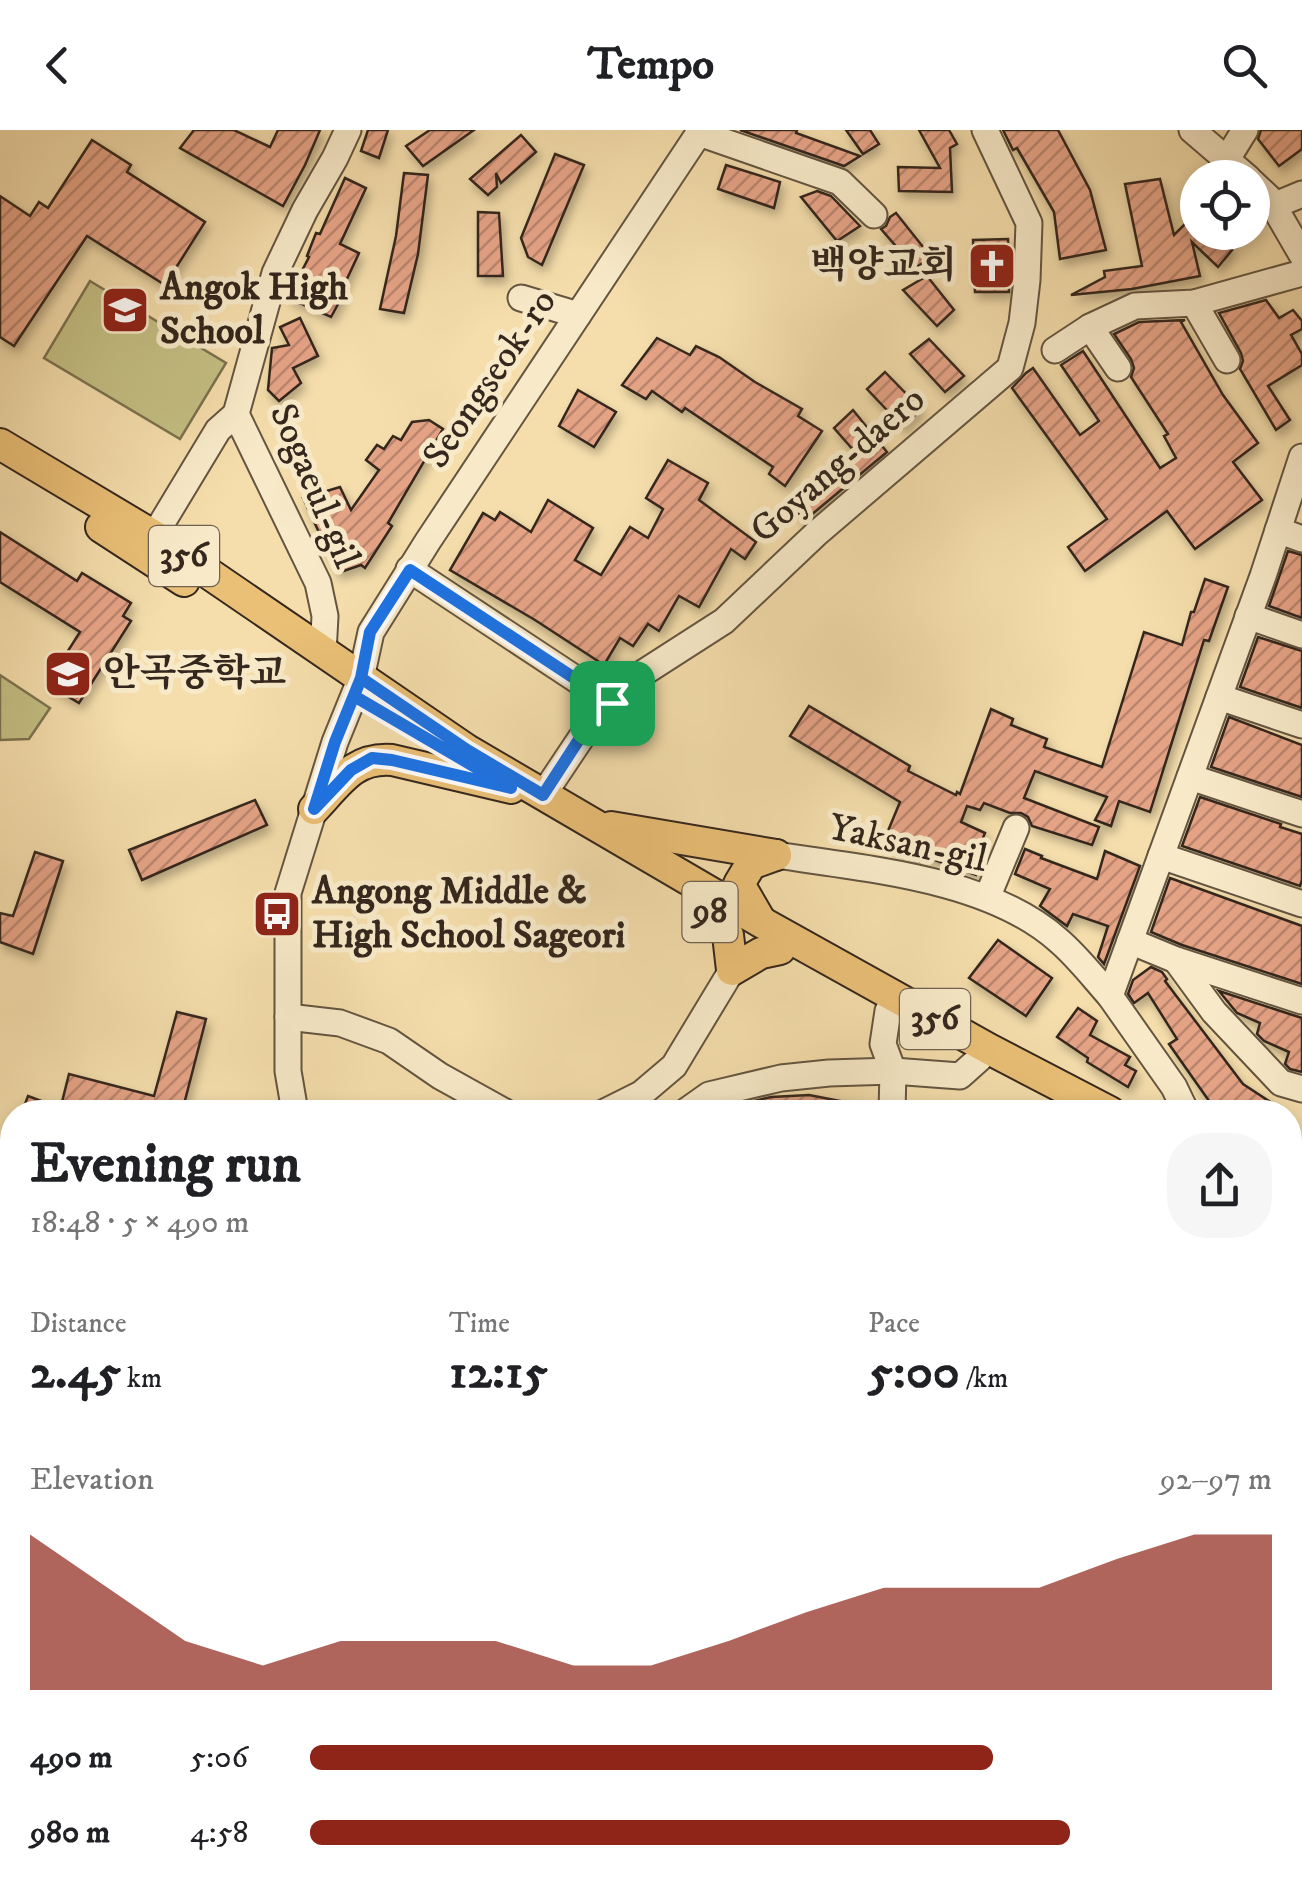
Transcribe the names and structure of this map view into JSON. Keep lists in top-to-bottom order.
{
  "streets": {
    "main road": ["356", "98"],
    "street": [
      "Seongseok-ro",
      "Goyang-daero",
      "Sogaeul-gil",
      "Yaksan-gil"
    ]
  },
  "crossings": [
    ["Seongseok-ro", "356"],
    ["Seongseok-ro", "98"],
    ["Goyang-daero", "356"],
    ["Sogaeul-gil", "356"],
    ["356", "98"]
  ],
  "places": {
    "church": ["백양교회"],
    "school or university": ["Angok High School", "안곡중학교"],
    "bus stop": ["Angong Middle & High School Sageori"]
  },
  "page": {
    "header": "Tempo",
    "heading": ["Evening run", "18:48 · 5 × 490 m"],
    "stats": [
      ["Distance", "2.45 km"],
      ["Time", "12:15"],
      ["Pace", "5:00 /km"]
    ],
    "chart": ["Elevation", "92–97 m"],
    "list": [
      {
        "name": "490 m",
        "note": "5:06"
      },
      {
        "name": "980 m",
        "note": "4:58"
      }
    ]
  }
}
